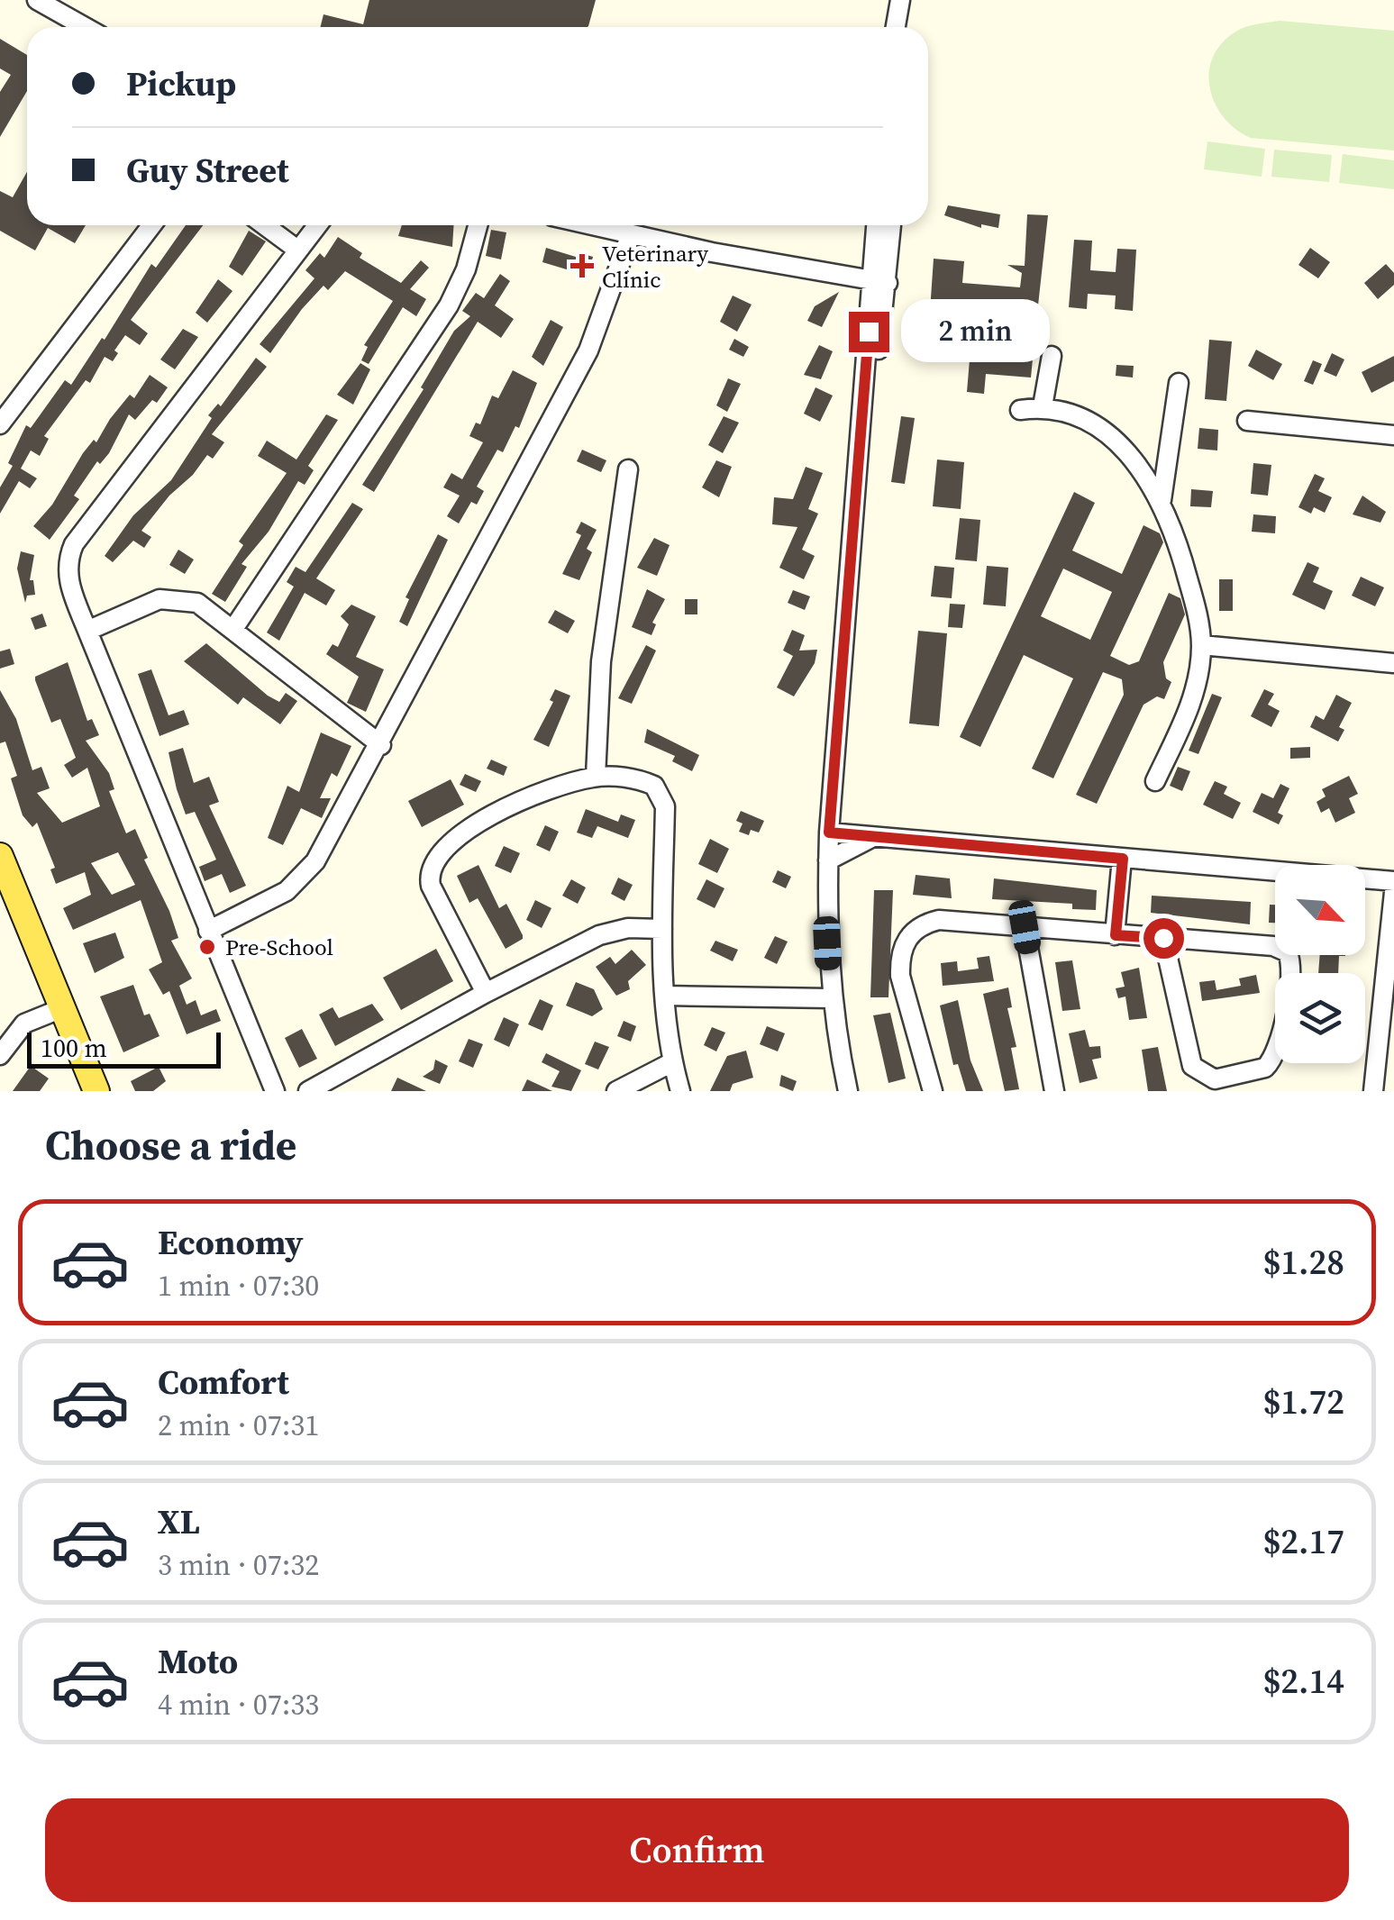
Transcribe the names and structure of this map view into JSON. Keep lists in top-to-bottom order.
{
  "places": {
    "health": ["Veterinary Clinic"],
    "other": ["Pre-School"]
  },
  "scale_bar": "100 m",
  "north": "bottom right",
  "page": {
    "banner": ["Pickup", "Guy Street"],
    "bubble": "2 min",
    "scale": "100 m",
    "heading": "Choose a ride",
    "list": [
      {
        "name": "Economy",
        "note": "1 min · 07:30",
        "value": "$1.28"
      },
      {
        "name": "Comfort",
        "note": "2 min · 07:31",
        "value": "$1.72"
      },
      {
        "name": "XL",
        "note": "3 min · 07:32",
        "value": "$2.17"
      },
      {
        "name": "Moto",
        "note": "4 min · 07:33",
        "value": "$2.14"
      }
    ],
    "buttons": "Confirm"
  }
}
